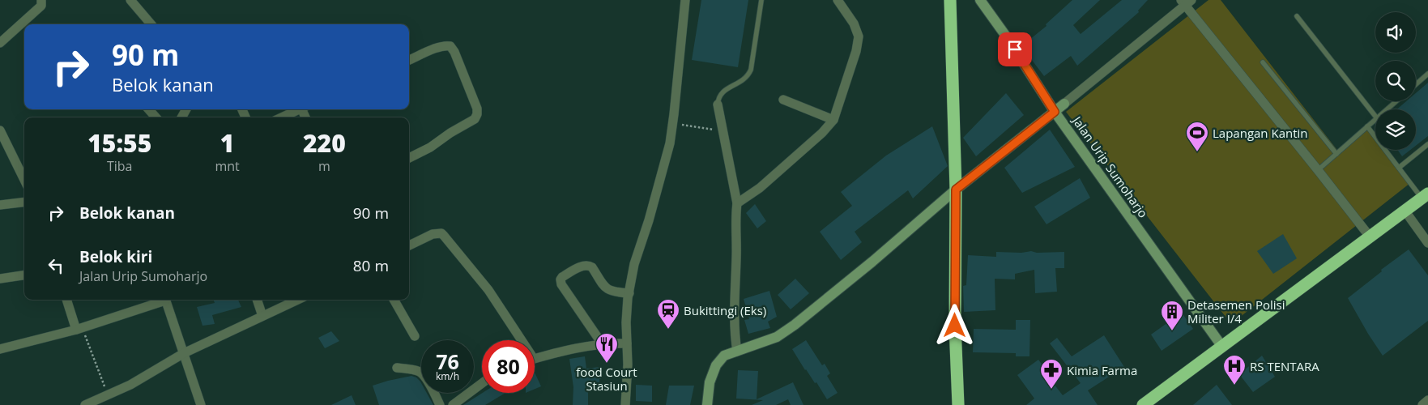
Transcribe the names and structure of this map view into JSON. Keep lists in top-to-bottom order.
{
  "streets": {
    "street": ["Jalan Urip Sumoharjo"]
  },
  "places": {
    "sports": ["Lapangan Kantin"],
    "station": ["Bukittingi (Eks)"],
    "building": ["Detasemen Polisi Militer I/4"],
    "restaurant": ["food Court Stasiun"],
    "hospital": ["RS TENTARA"],
    "pharmacy": ["Kimia Farma"]
  },
  "page": {
    "turn": ["90 m", "Belok kanan"],
    "eta": [
      "15:55",
      "Tiba",
      "1",
      "mnt",
      "220",
      "m"
    ],
    "list": [
      {
        "name": "Belok kanan",
        "value": "90 m"
      },
      {
        "name": "Belok kiri",
        "note": "Jalan Urip Sumoharjo",
        "value": "80 m"
      }
    ],
    "speed": "76 km/h",
    "limit": "80"
  }
}
